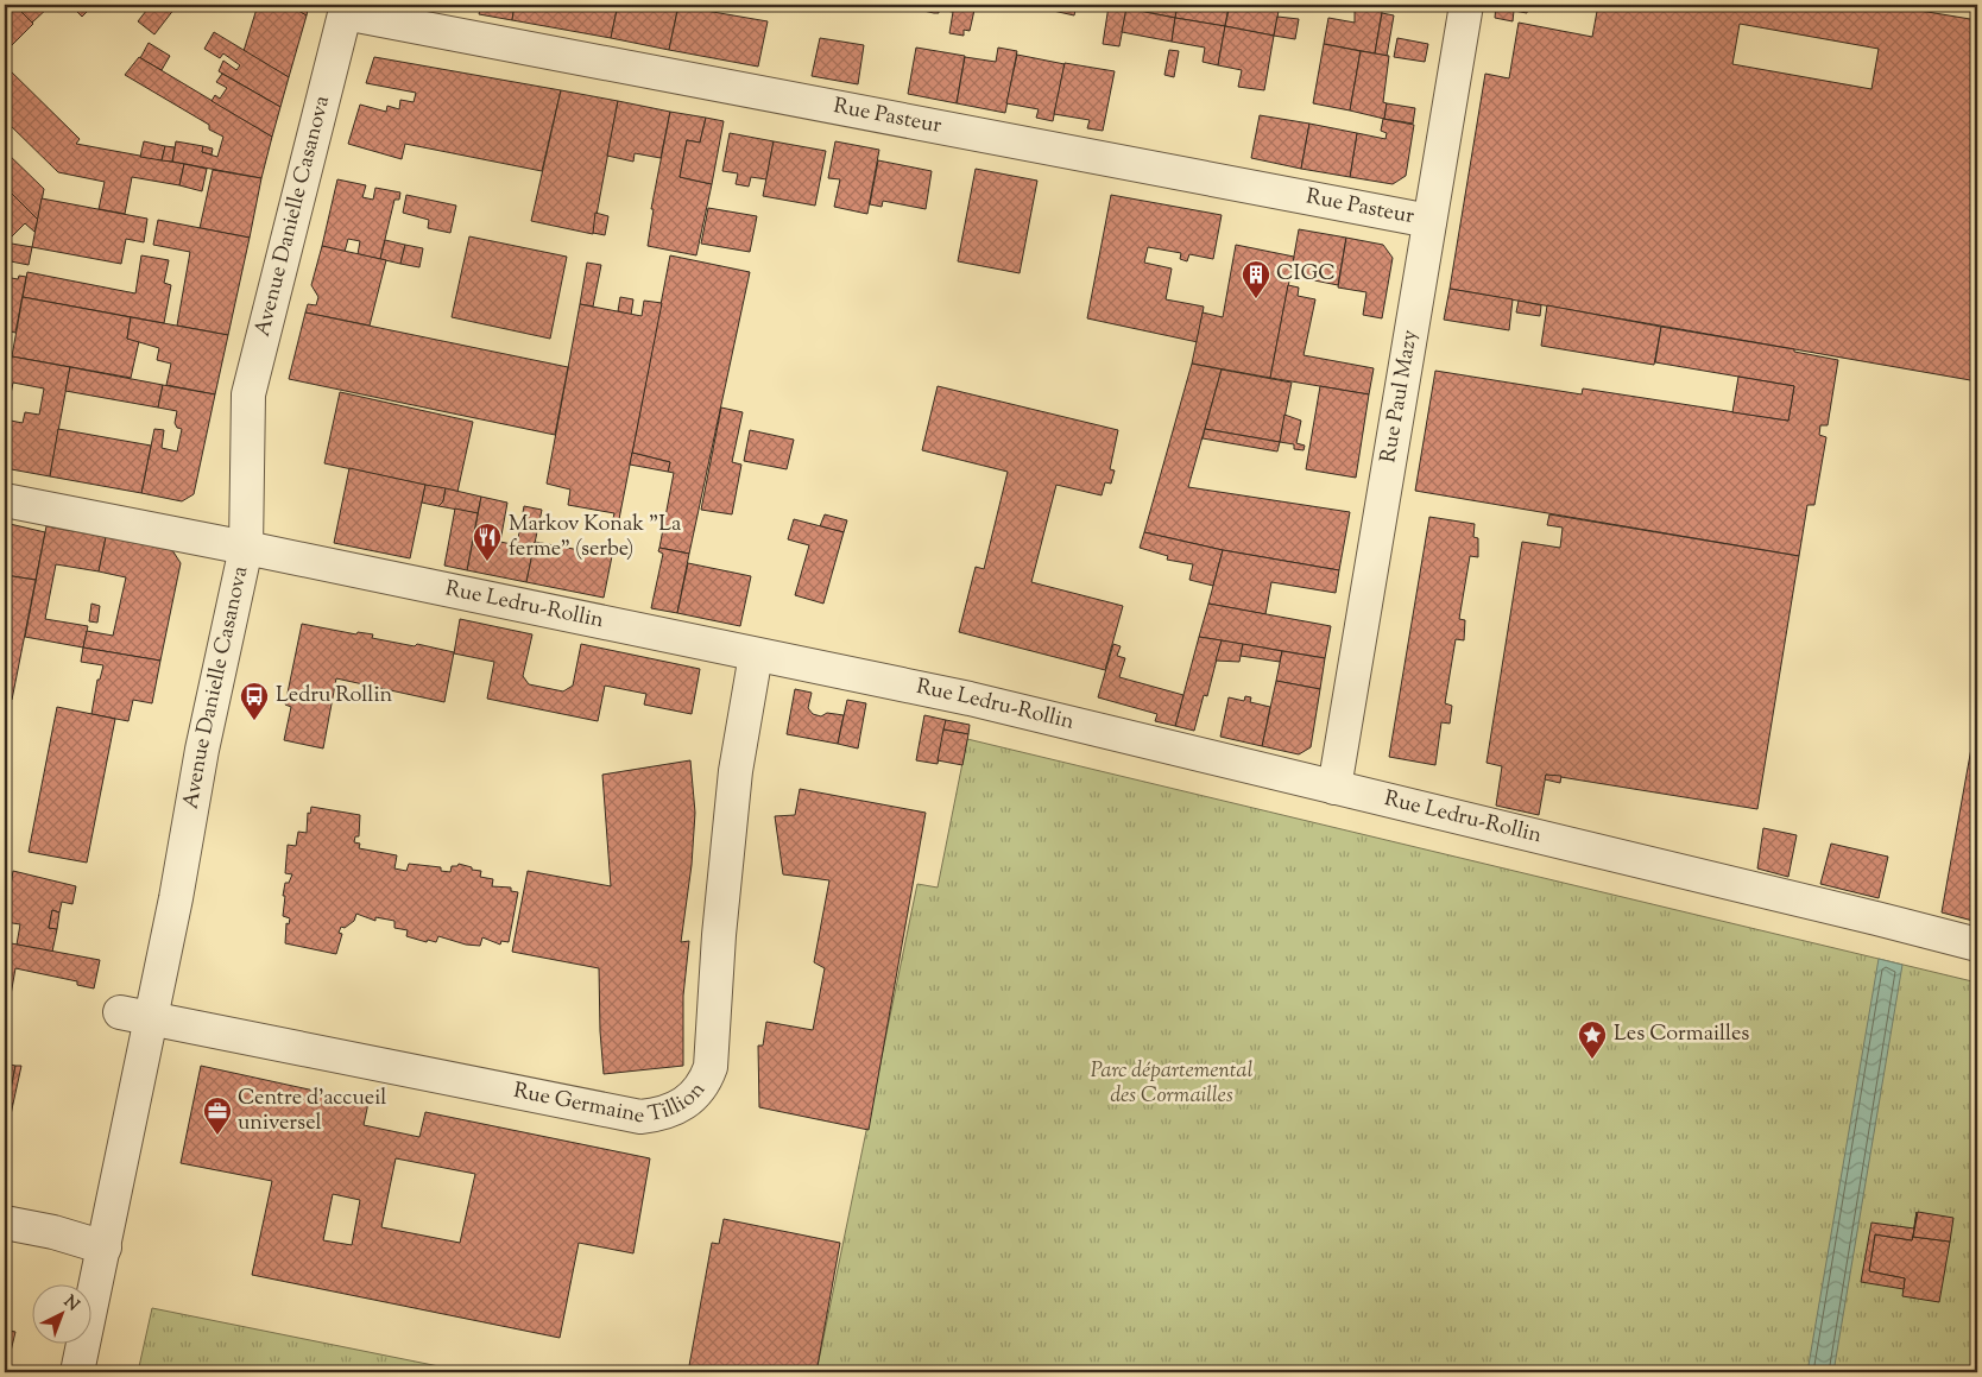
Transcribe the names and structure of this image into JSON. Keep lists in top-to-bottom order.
{
  "streets": {
    "street": [
      "Rue Pasteur",
      "Avenue Danielle Casanova",
      "Rue Paul Mazy",
      "Rue Ledru-Rollin",
      "Rue Germaine Tillion"
    ]
  },
  "crossings": [
    ["Rue Pasteur", "Avenue Danielle Casanova"],
    ["Rue Pasteur", "Rue Paul Mazy"],
    ["Avenue Danielle Casanova", "Rue Ledru-Rollin"],
    ["Avenue Danielle Casanova", "Rue Germaine Tillion"],
    ["Rue Paul Mazy", "Rue Ledru-Rollin"],
    ["Rue Ledru-Rollin", "Rue Germaine Tillion"]
  ],
  "parks": ["Parc départemental des Cormailles"],
  "places": {
    "building": ["CIGC"],
    "restaurant": ["Markov Konak \"La ferme\" (serbe)"],
    "bus stop": ["Ledru Rollin"],
    "place": ["Les Cormailles"],
    "office": ["Centre d'accueil universel"]
  },
  "north": "top right"
}
